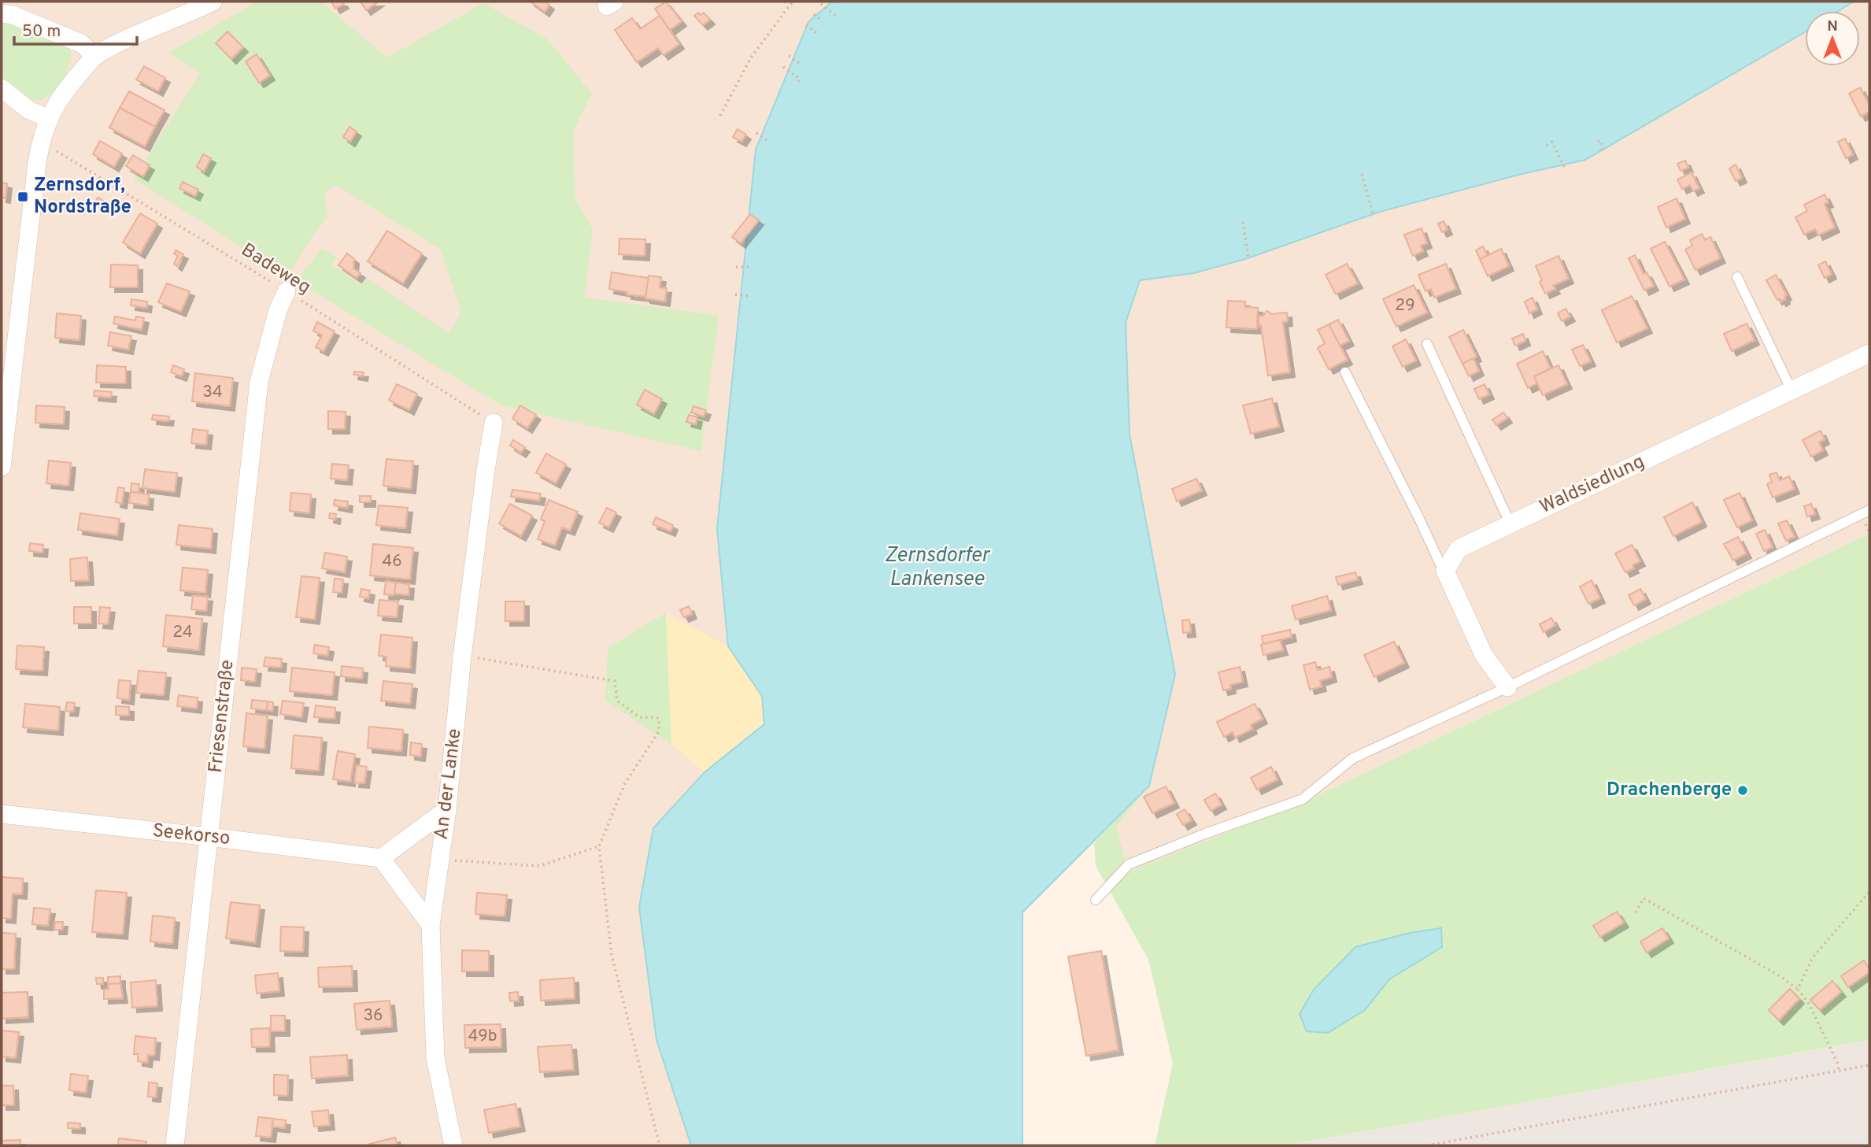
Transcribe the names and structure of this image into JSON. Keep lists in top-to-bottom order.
{
  "streets": {
    "street": [
      "Waldsiedlung",
      "Friesenstraße",
      "An der Lanke",
      "Seekorso"
    ],
    "path": ["Badeweg"]
  },
  "crossings": [
    ["Badeweg", "Friesenstraße"],
    ["Badeweg", "An der Lanke"],
    ["Friesenstraße", "Seekorso"]
  ],
  "water": ["Zernsdorfer Lankensee"],
  "places": {
    "transit": ["Zernsdorf, Nordstraße"],
    "other": ["Drachenberge"]
  },
  "house_numbers": [
    "29",
    "34",
    "46",
    "24",
    "36",
    "49b"
  ],
  "scale_bar": "50 m",
  "north": "top"
}
